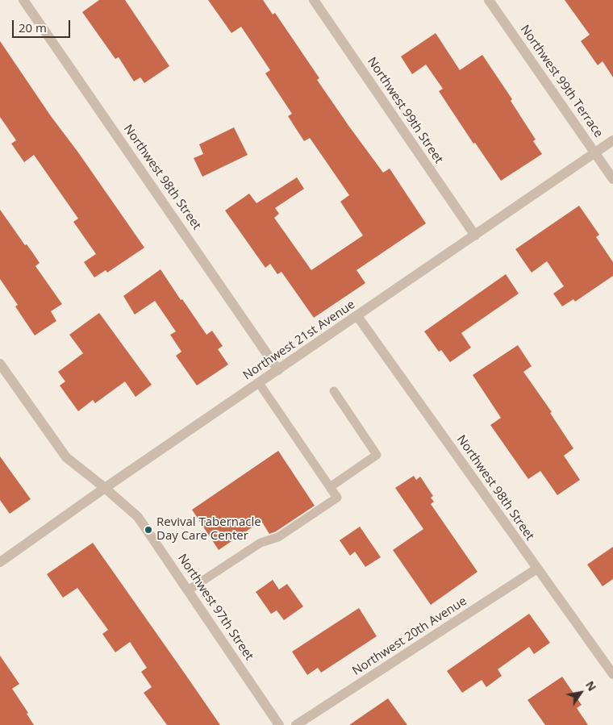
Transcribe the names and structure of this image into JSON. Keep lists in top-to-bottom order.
{
  "streets": {
    "street": [
      "Northwest 99th Terrace",
      "Northwest 99th Street",
      "Northwest 98th Street",
      "Northwest 21st Avenue",
      "Northwest 97th Street",
      "Northwest 20th Avenue"
    ]
  },
  "crossings": [
    ["Northwest 99th Terrace", "Northwest 21st Avenue"],
    ["Northwest 99th Street", "Northwest 21st Avenue"],
    ["Northwest 98th Street", "Northwest 21st Avenue"],
    ["Northwest 98th Street", "Northwest 20th Avenue"],
    ["Northwest 21st Avenue", "Northwest 97th Street"]
  ],
  "places": ["Revival Tabernacle Day Care Center"],
  "scale_bar": "20 m",
  "north": "top right"
}
